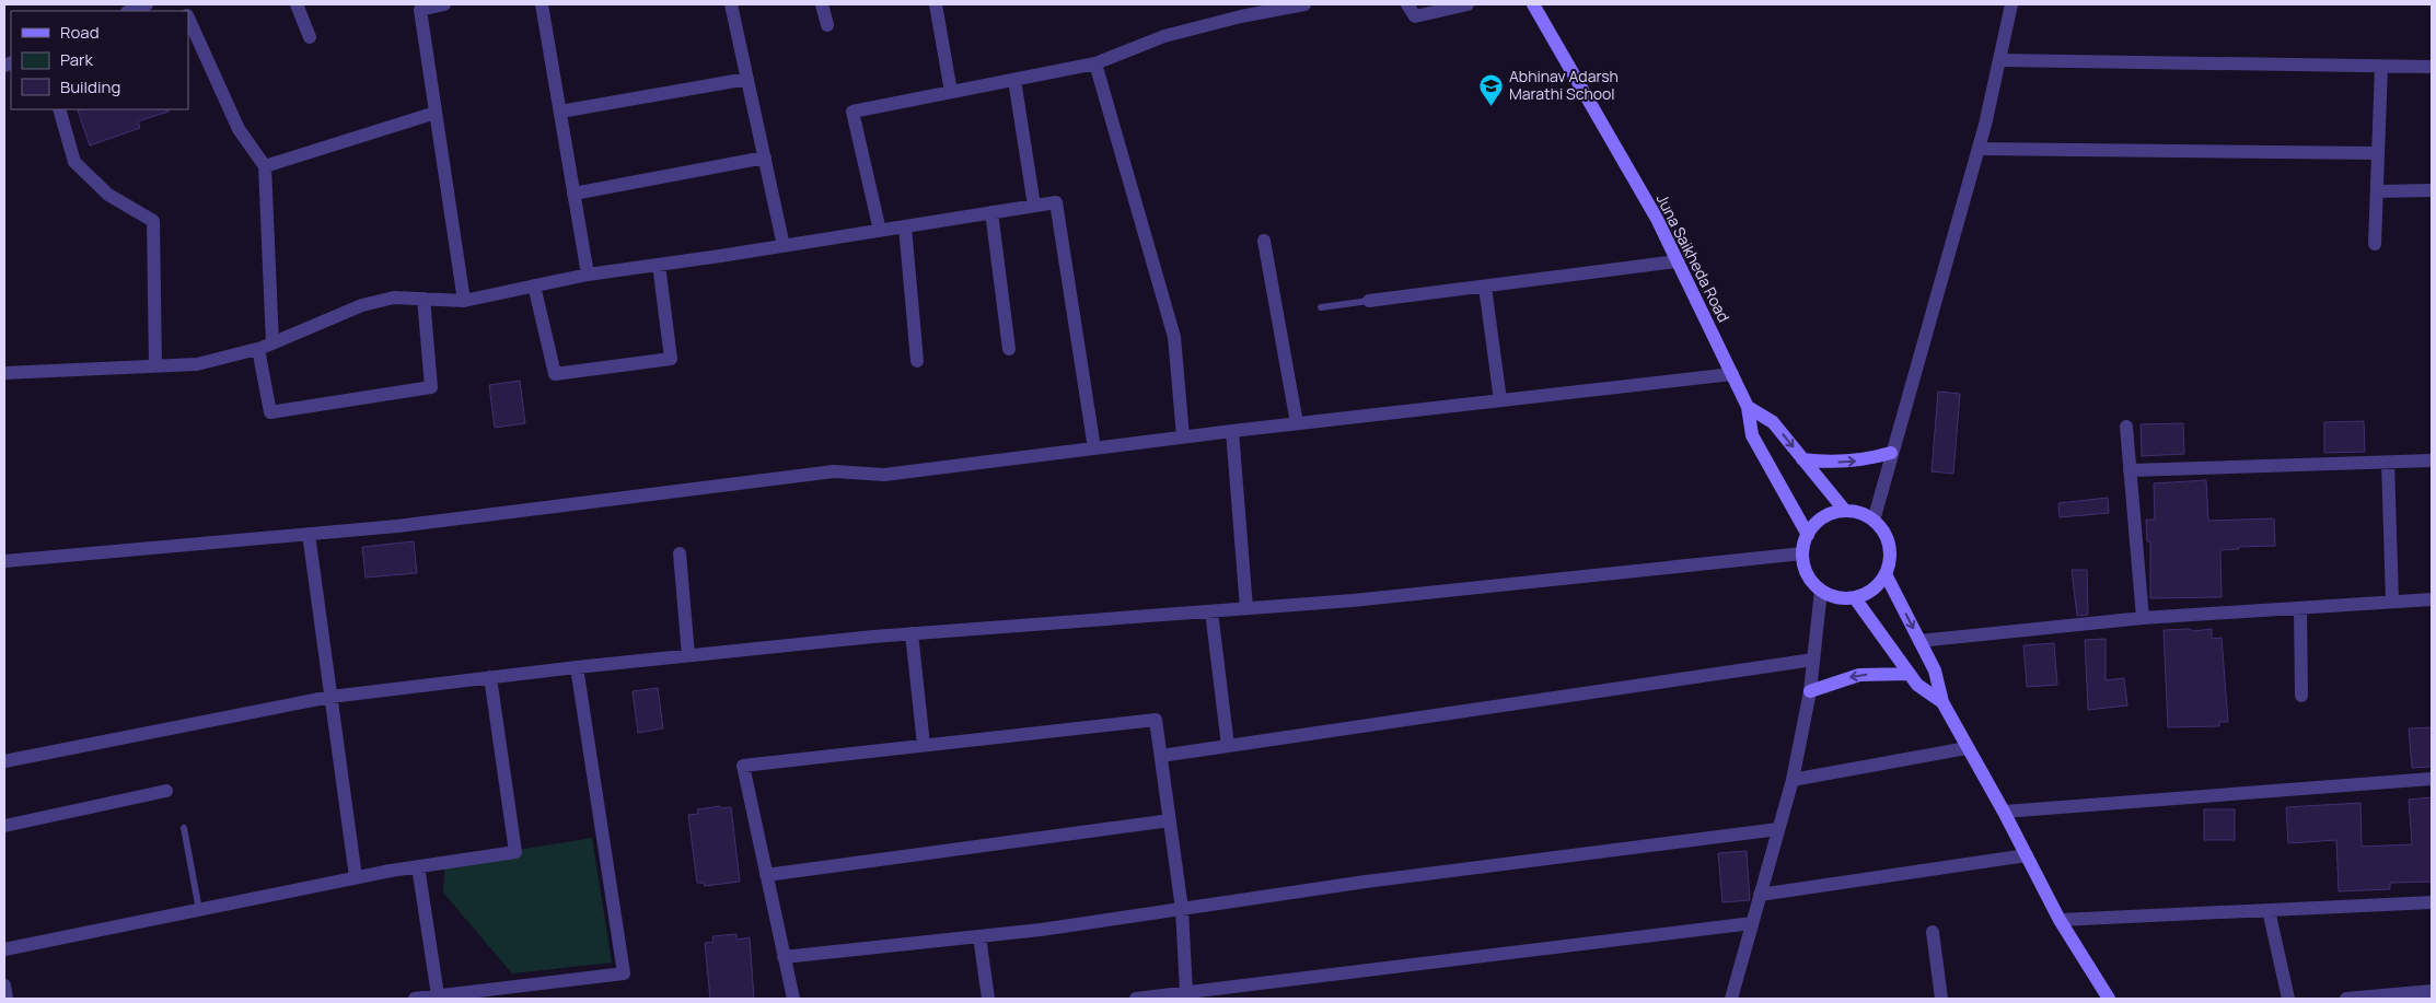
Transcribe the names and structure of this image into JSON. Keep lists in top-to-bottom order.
{
  "streets": {
    "main road": ["Juna Saikheda Road"]
  },
  "places": {
    "school or university": ["Abhinav Adarsh Marathi School"]
  },
  "legend": ["Road", "Park", "Building"]
}
